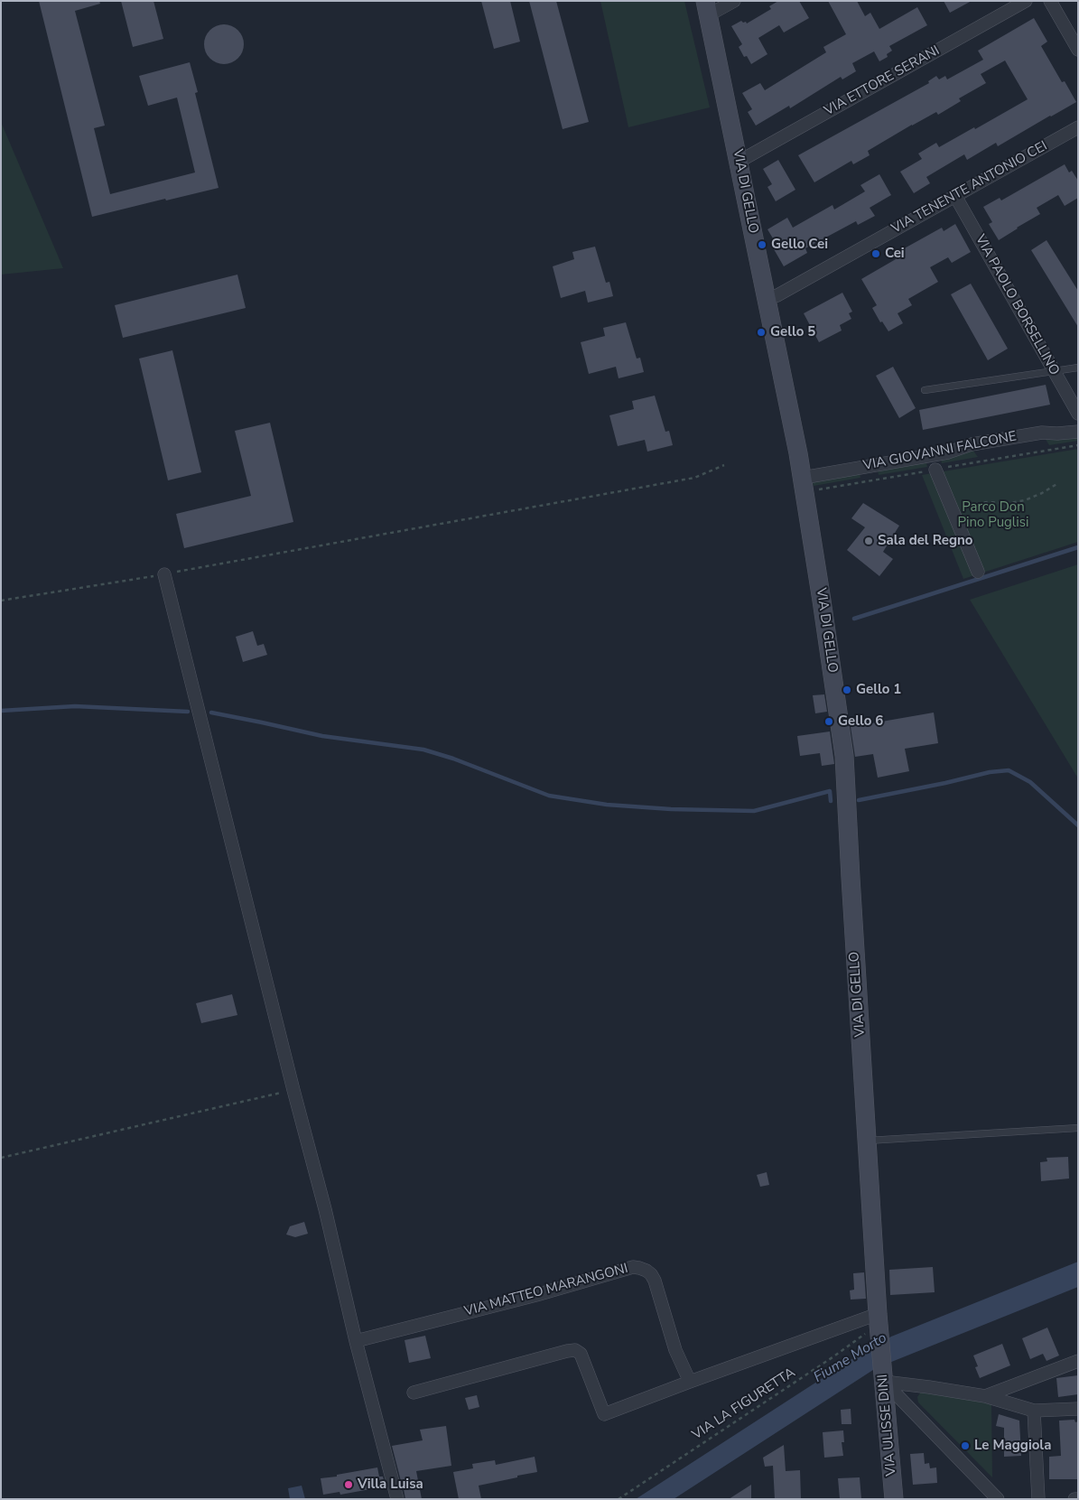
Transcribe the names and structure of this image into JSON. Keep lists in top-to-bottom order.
{
  "streets": {
    "street": [
      "VIA ETTORE SERANI",
      "VIA TENENTE ANTONIO CEI",
      "VIA DI GELLO",
      "VIA PAOLO BORSELLINO",
      "VIA GIOVANNI FALCONE",
      "VIA MATTEO MARANGONI",
      "VIA ULISSE DINI"
    ],
    "path": ["VIA LA FIGURETTA"]
  },
  "crossings": [
    ["VIA ETTORE SERANI", "VIA DI GELLO"],
    ["VIA TENENTE ANTONIO CEI", "VIA DI GELLO"],
    ["VIA TENENTE ANTONIO CEI", "VIA PAOLO BORSELLINO"],
    ["VIA DI GELLO", "VIA GIOVANNI FALCONE"],
    ["VIA DI GELLO", "VIA LA FIGURETTA"],
    ["VIA DI GELLO", "VIA ULISSE DINI"],
    ["VIA LA FIGURETTA", "VIA ULISSE DINI"]
  ],
  "water": ["Fiume Morto"],
  "parks": ["Parco Don Pino Puglisi"],
  "places": [
    "Gello Cei",
    "Cei",
    "Gello 5",
    "Sala del Regno",
    "Gello 1",
    "Gello 6",
    "Le Maggiola",
    "Villa Luisa"
  ]
}
